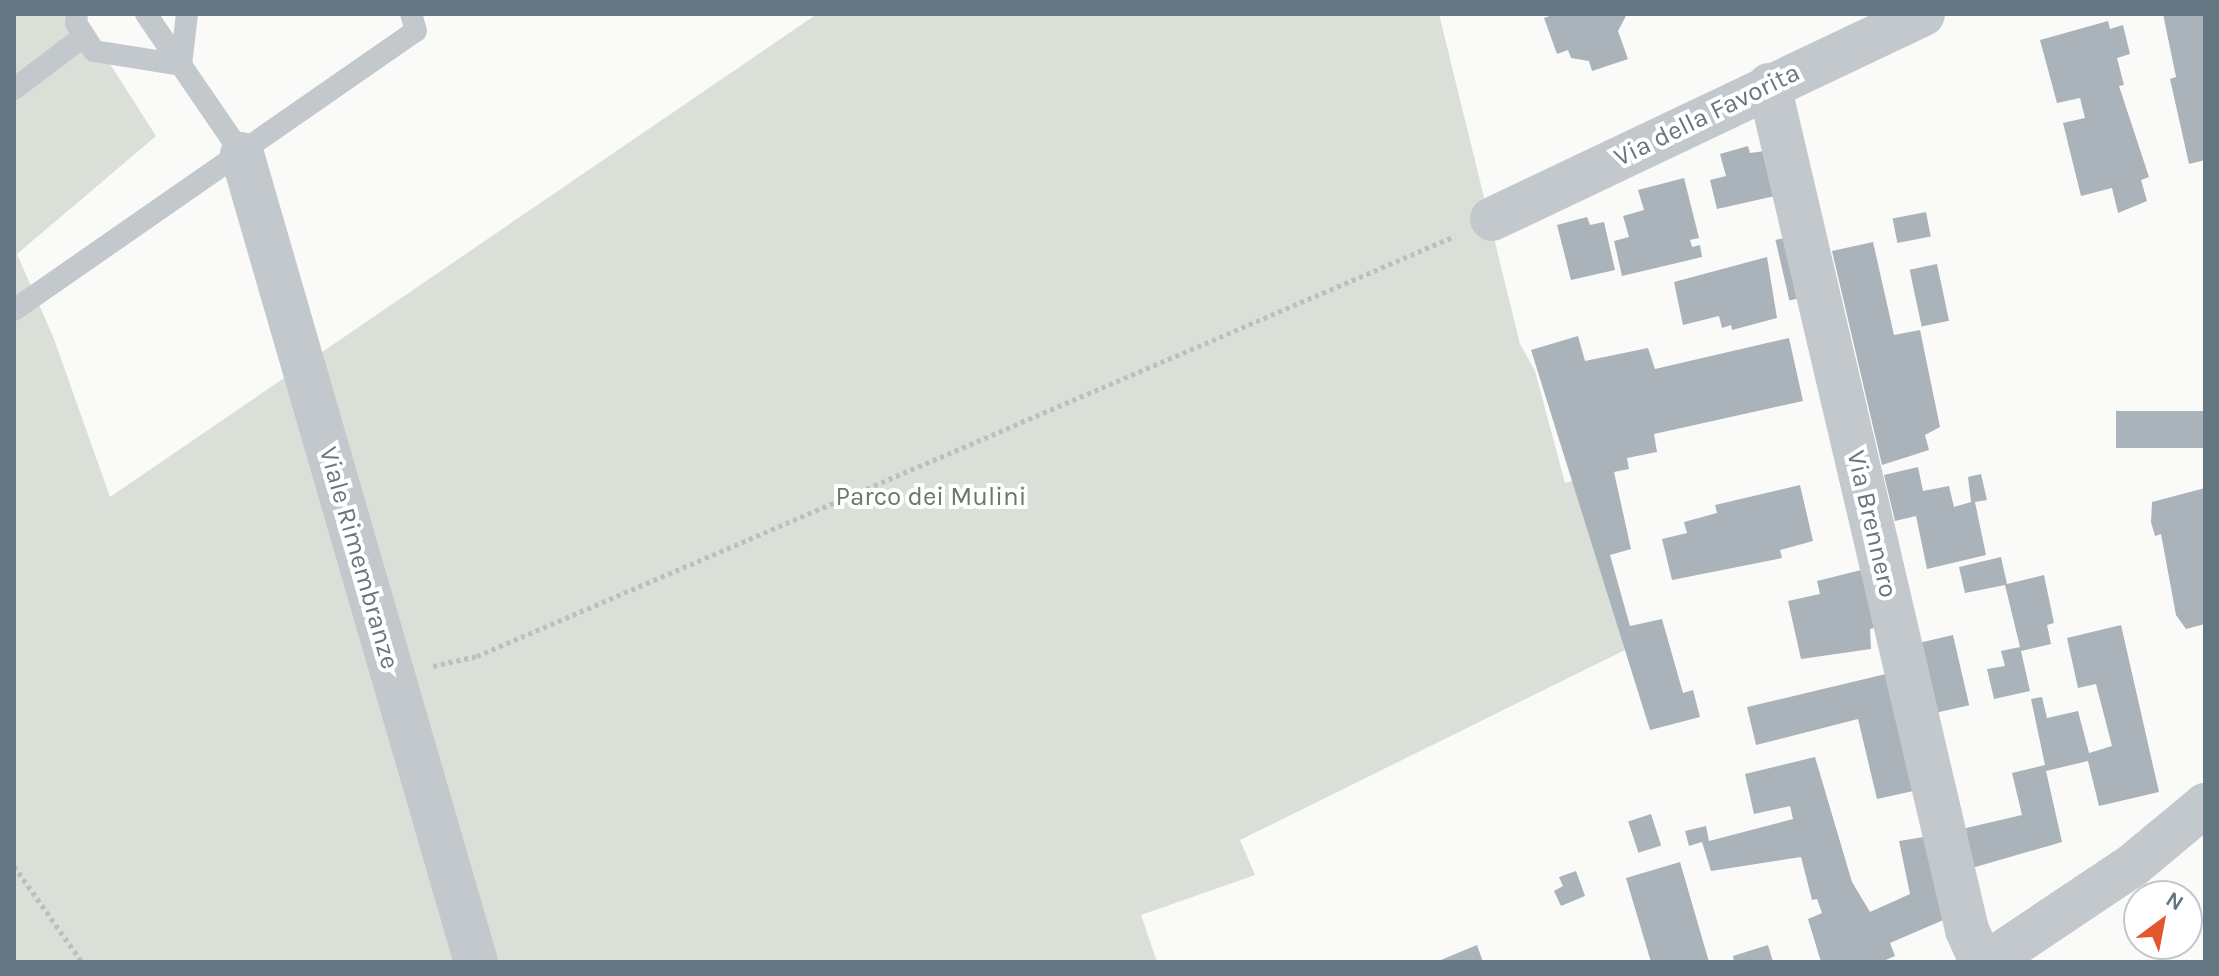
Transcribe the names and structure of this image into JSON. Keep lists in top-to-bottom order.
{
  "streets": {
    "street": ["Via della Favorita", "Via Brennero", "Viale Rimembranze"]
  },
  "crossings": [
    ["Via della Favorita", "Via Brennero"]
  ],
  "parks": ["Parco dei Mulini"],
  "north": "top right"
}
